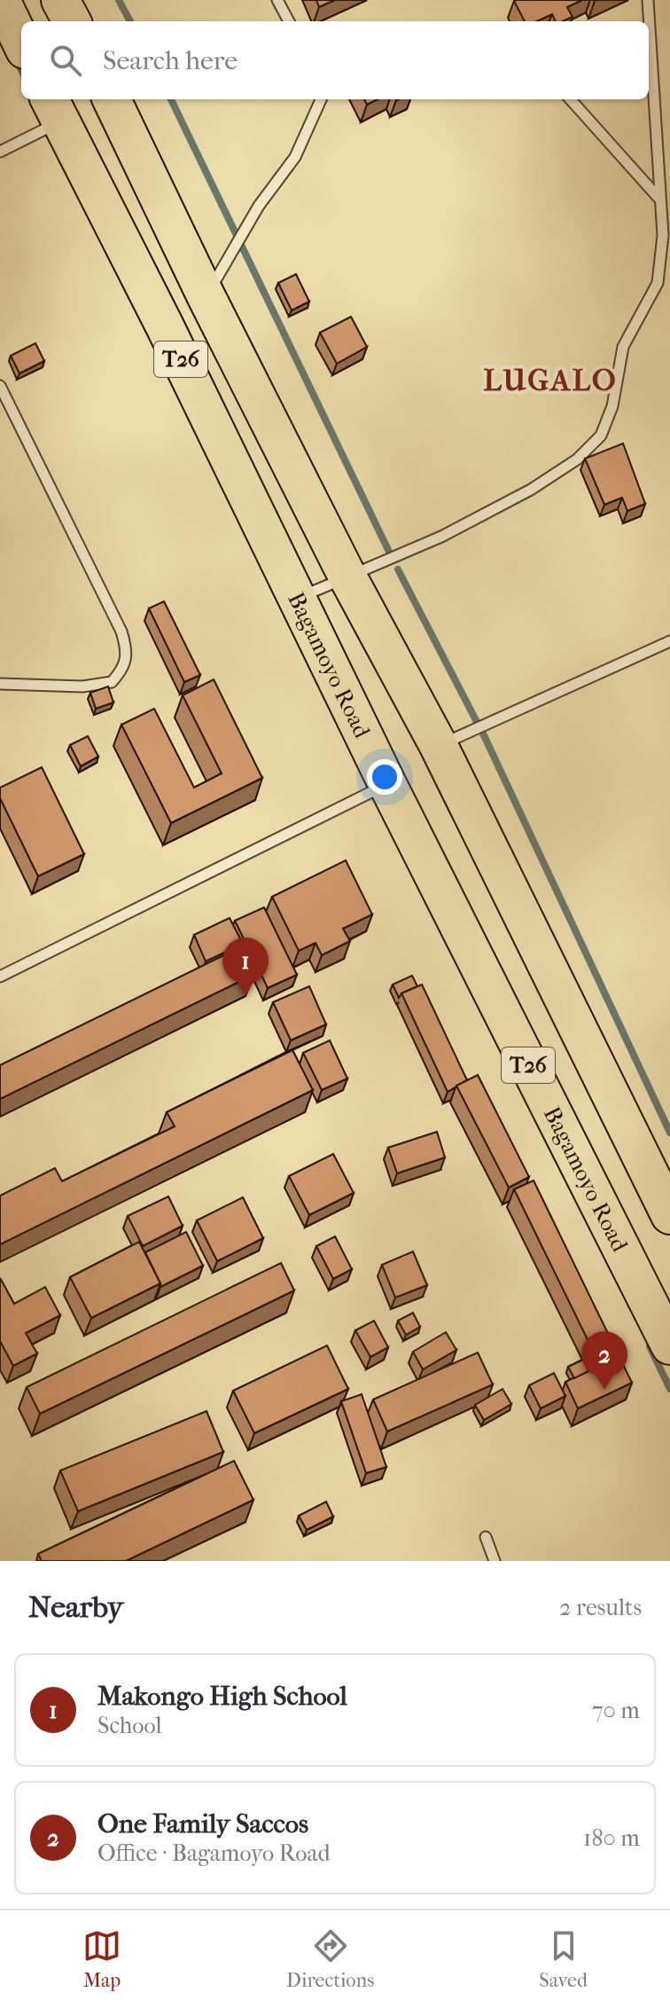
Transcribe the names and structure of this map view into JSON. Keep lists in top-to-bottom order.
{
  "streets": {
    "highway": ["T26", "Bagamoyo Road"]
  },
  "districts": ["LUGALO"],
  "page": {
    "search": "Search here",
    "pins": ["1", "2"],
    "heading": ["Nearby", "2 results"],
    "list": [
      {
        "mark": "1",
        "name": "Makongo High School",
        "note": "School",
        "value": "70 m"
      },
      {
        "mark": "2",
        "name": "One Family Saccos",
        "note": "Office · Bagamoyo Road",
        "value": "180 m"
      }
    ],
    "nav": ["Map", "Directions", "Saved"]
  }
}
